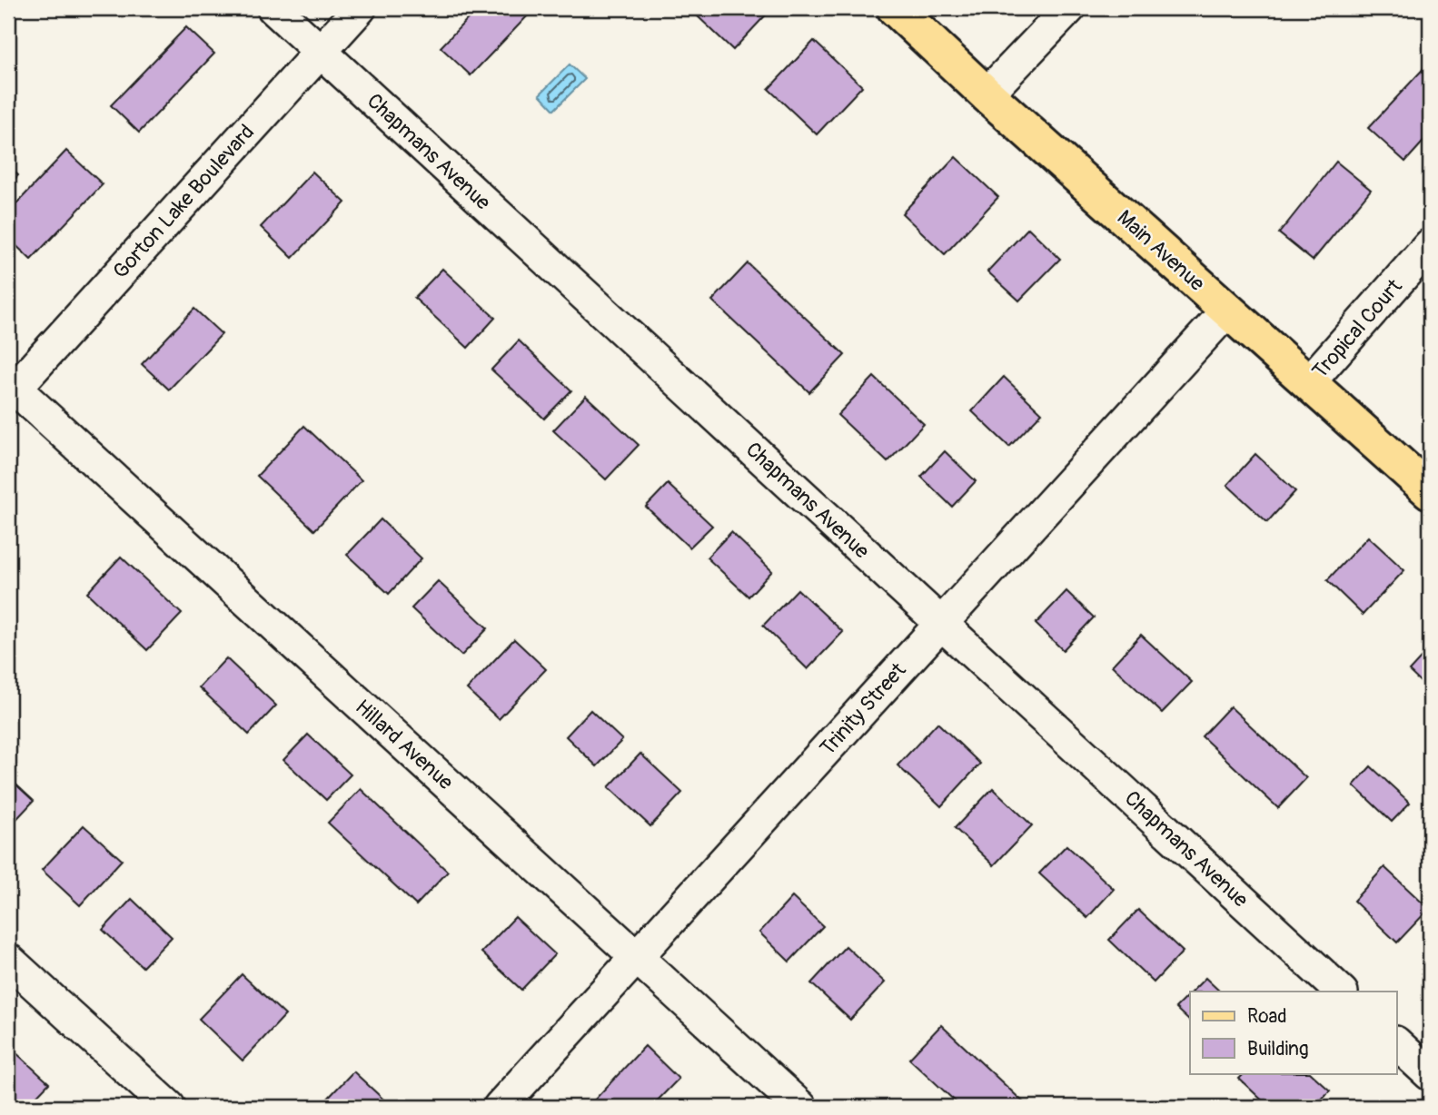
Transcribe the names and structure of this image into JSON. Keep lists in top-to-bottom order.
{
  "streets": {
    "main road": ["Main Avenue"],
    "street": [
      "Chapmans Avenue",
      "Gorton Lake Boulevard",
      "Tropical Court",
      "Trinity Street",
      "Hillard Avenue"
    ]
  },
  "crossings": [
    ["Chapmans Avenue", "Gorton Lake Boulevard"],
    ["Chapmans Avenue", "Trinity Street"],
    ["Gorton Lake Boulevard", "Hillard Avenue"],
    ["Main Avenue", "Tropical Court"],
    ["Main Avenue", "Trinity Street"],
    ["Trinity Street", "Hillard Avenue"]
  ],
  "legend": ["Road", "Building"]
}
